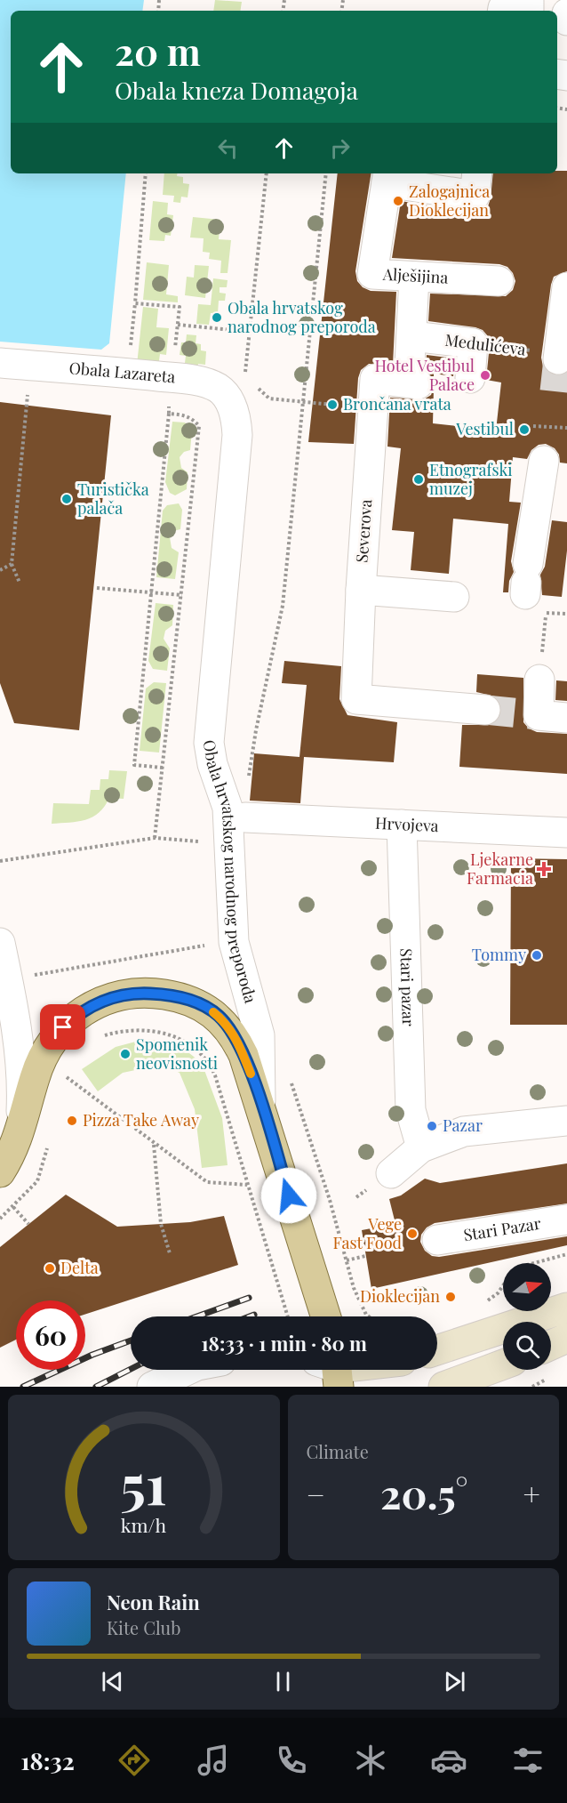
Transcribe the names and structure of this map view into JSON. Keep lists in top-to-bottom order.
{
  "streets": {
    "main road": ["Obala hrvatskog narodnog preporoda"],
    "street": [
      "Alješijina",
      "Medulićeva",
      "Obala Lazareta",
      "Severova",
      "Hrvojeva",
      "Stari pazar",
      "Stari Pazar"
    ]
  },
  "crossings": [
    ["Medulićeva", "Severova"],
    ["Obala Lazareta", "Obala hrvatskog narodnog preporoda"],
    ["Hrvojeva", "Stari pazar"]
  ],
  "places": {
    "other": [
      "Zalogajnica Dioklecijan",
      "Obala hrvatskog narodnog preporoda",
      "Hotel Vestibul Palace",
      "Brončana vrata",
      "Vestibul",
      "Etnografski muzej",
      "Turistička palača",
      "Tommy",
      "Spomenik neovisnosti",
      "Pizza Take Away",
      "Pazar",
      "Vege Fast Food",
      "Delta",
      "Dioklecijan"
    ],
    "health": ["Ljekarne Farmacia"]
  },
  "north": "right",
  "page": {
    "turn": ["20 m", "Obala kneza Domagoja"],
    "limit": "60",
    "trip": "18:33 · 1 min · 80 m",
    "tile": "Climate",
    "heat": ["−", "20.5°", "+"],
    "song": ["Neon Rain", "Kite Club"],
    "tabs": "18:32",
    "gauge": ["51", "km/h"]
  }
}
